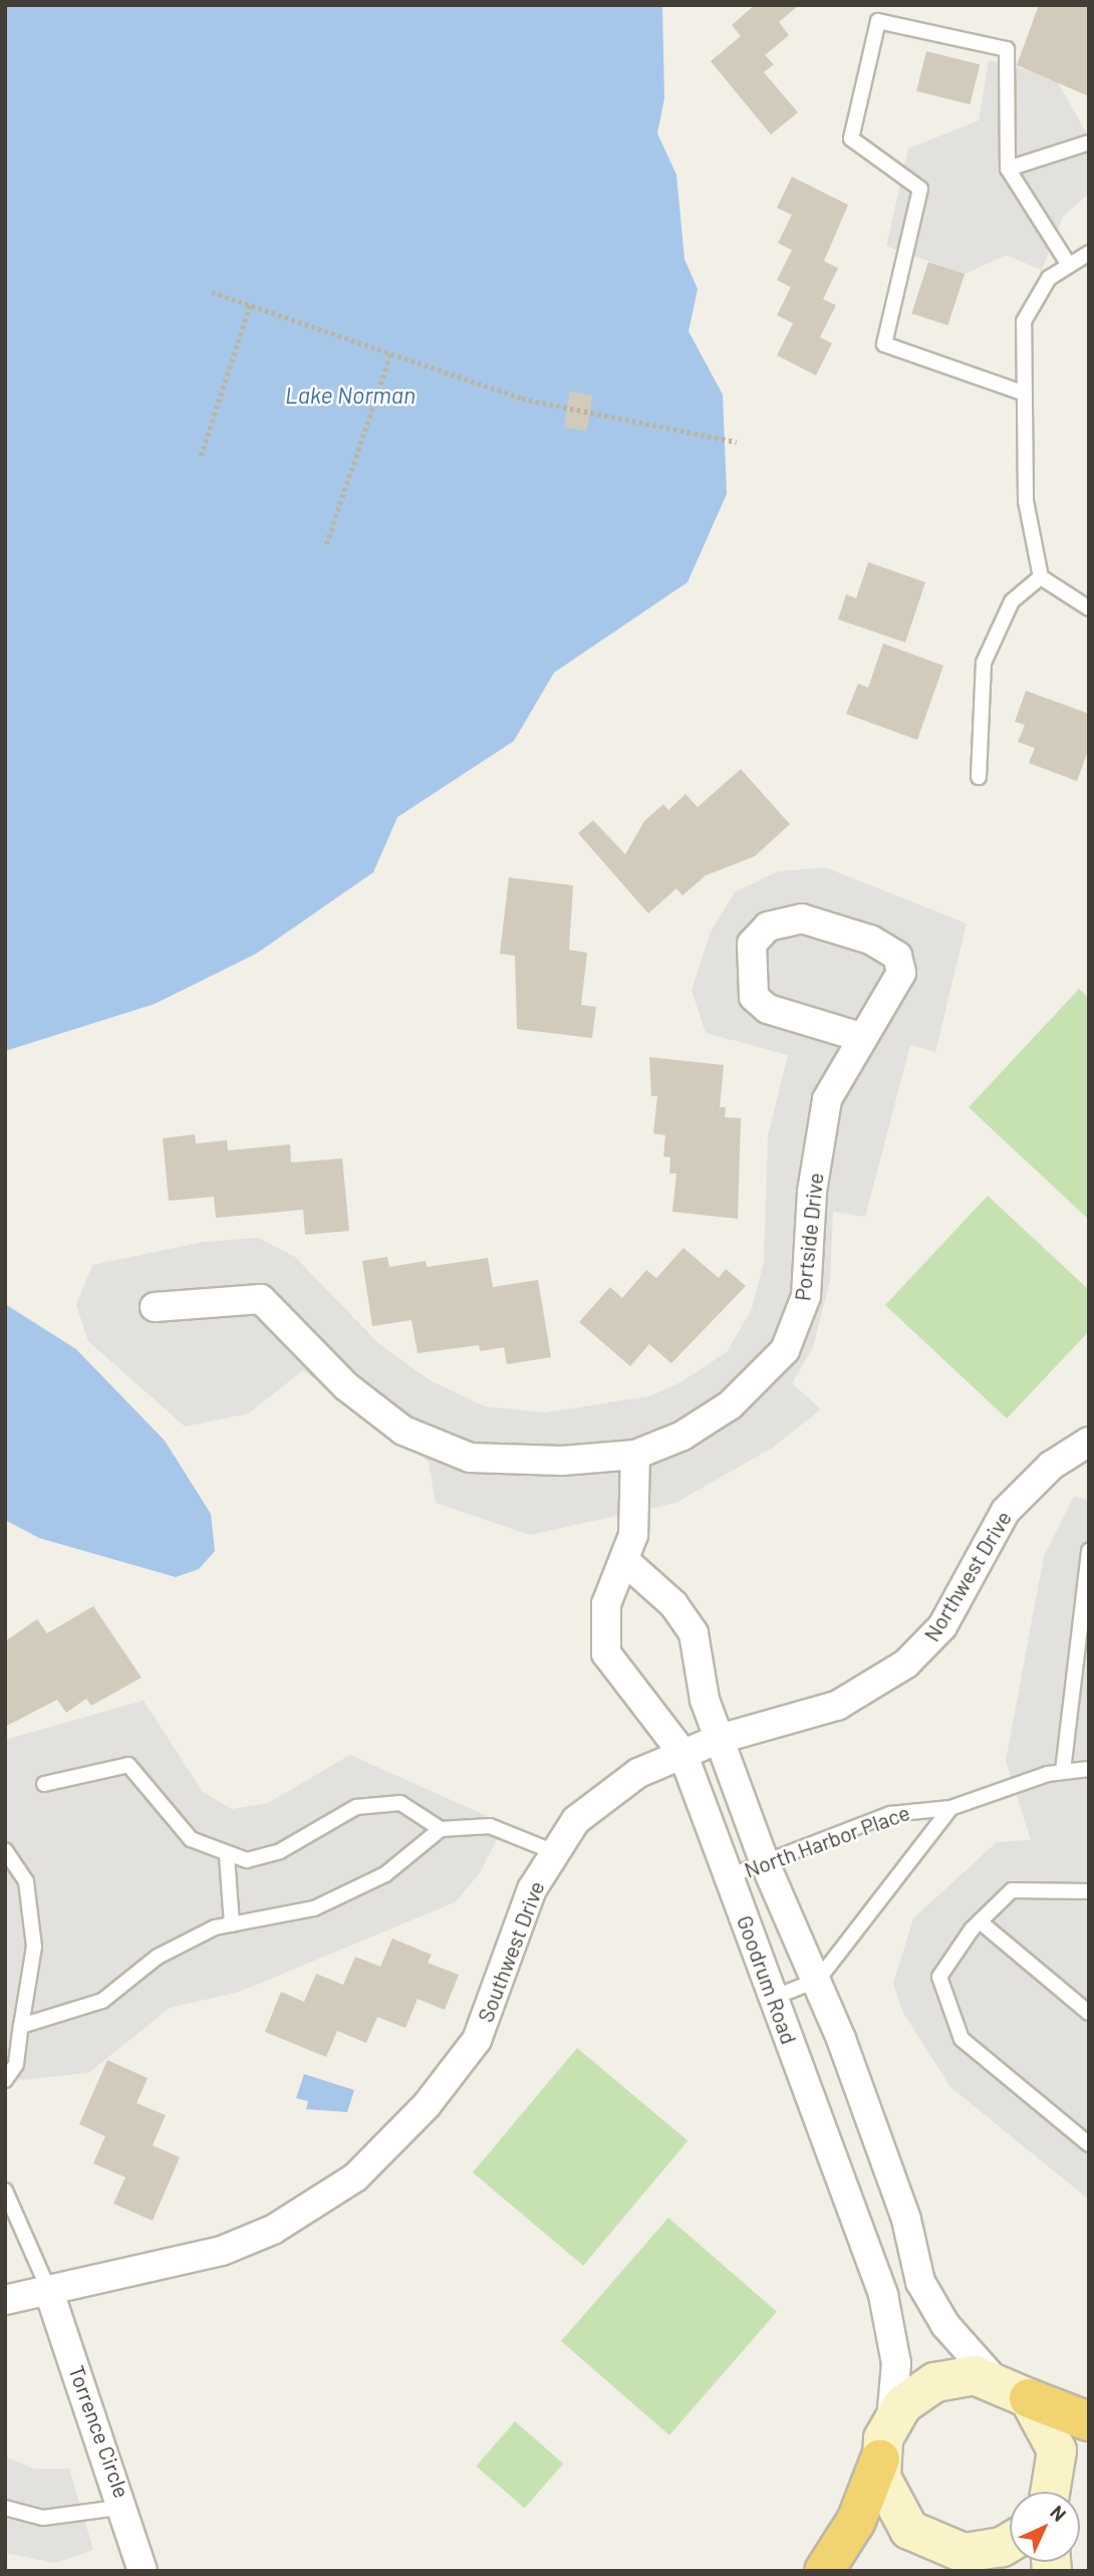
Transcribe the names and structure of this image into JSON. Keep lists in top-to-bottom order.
{
  "streets": {
    "street": [
      "Portside Drive",
      "Northwest Drive",
      "Southwest Drive",
      "Goodrum Road",
      "Torrence Circle"
    ],
    "lane": ["North Harbor Place"]
  },
  "crossings": [
    ["Portside Drive", "Goodrum Road"],
    ["Northwest Drive", "Southwest Drive"],
    ["Northwest Drive", "Goodrum Road"],
    ["North Harbor Place", "Goodrum Road"],
    ["Southwest Drive", "Goodrum Road"],
    ["Southwest Drive", "Torrence Circle"]
  ],
  "water": ["Lake Norman"],
  "north": "top right"
}
